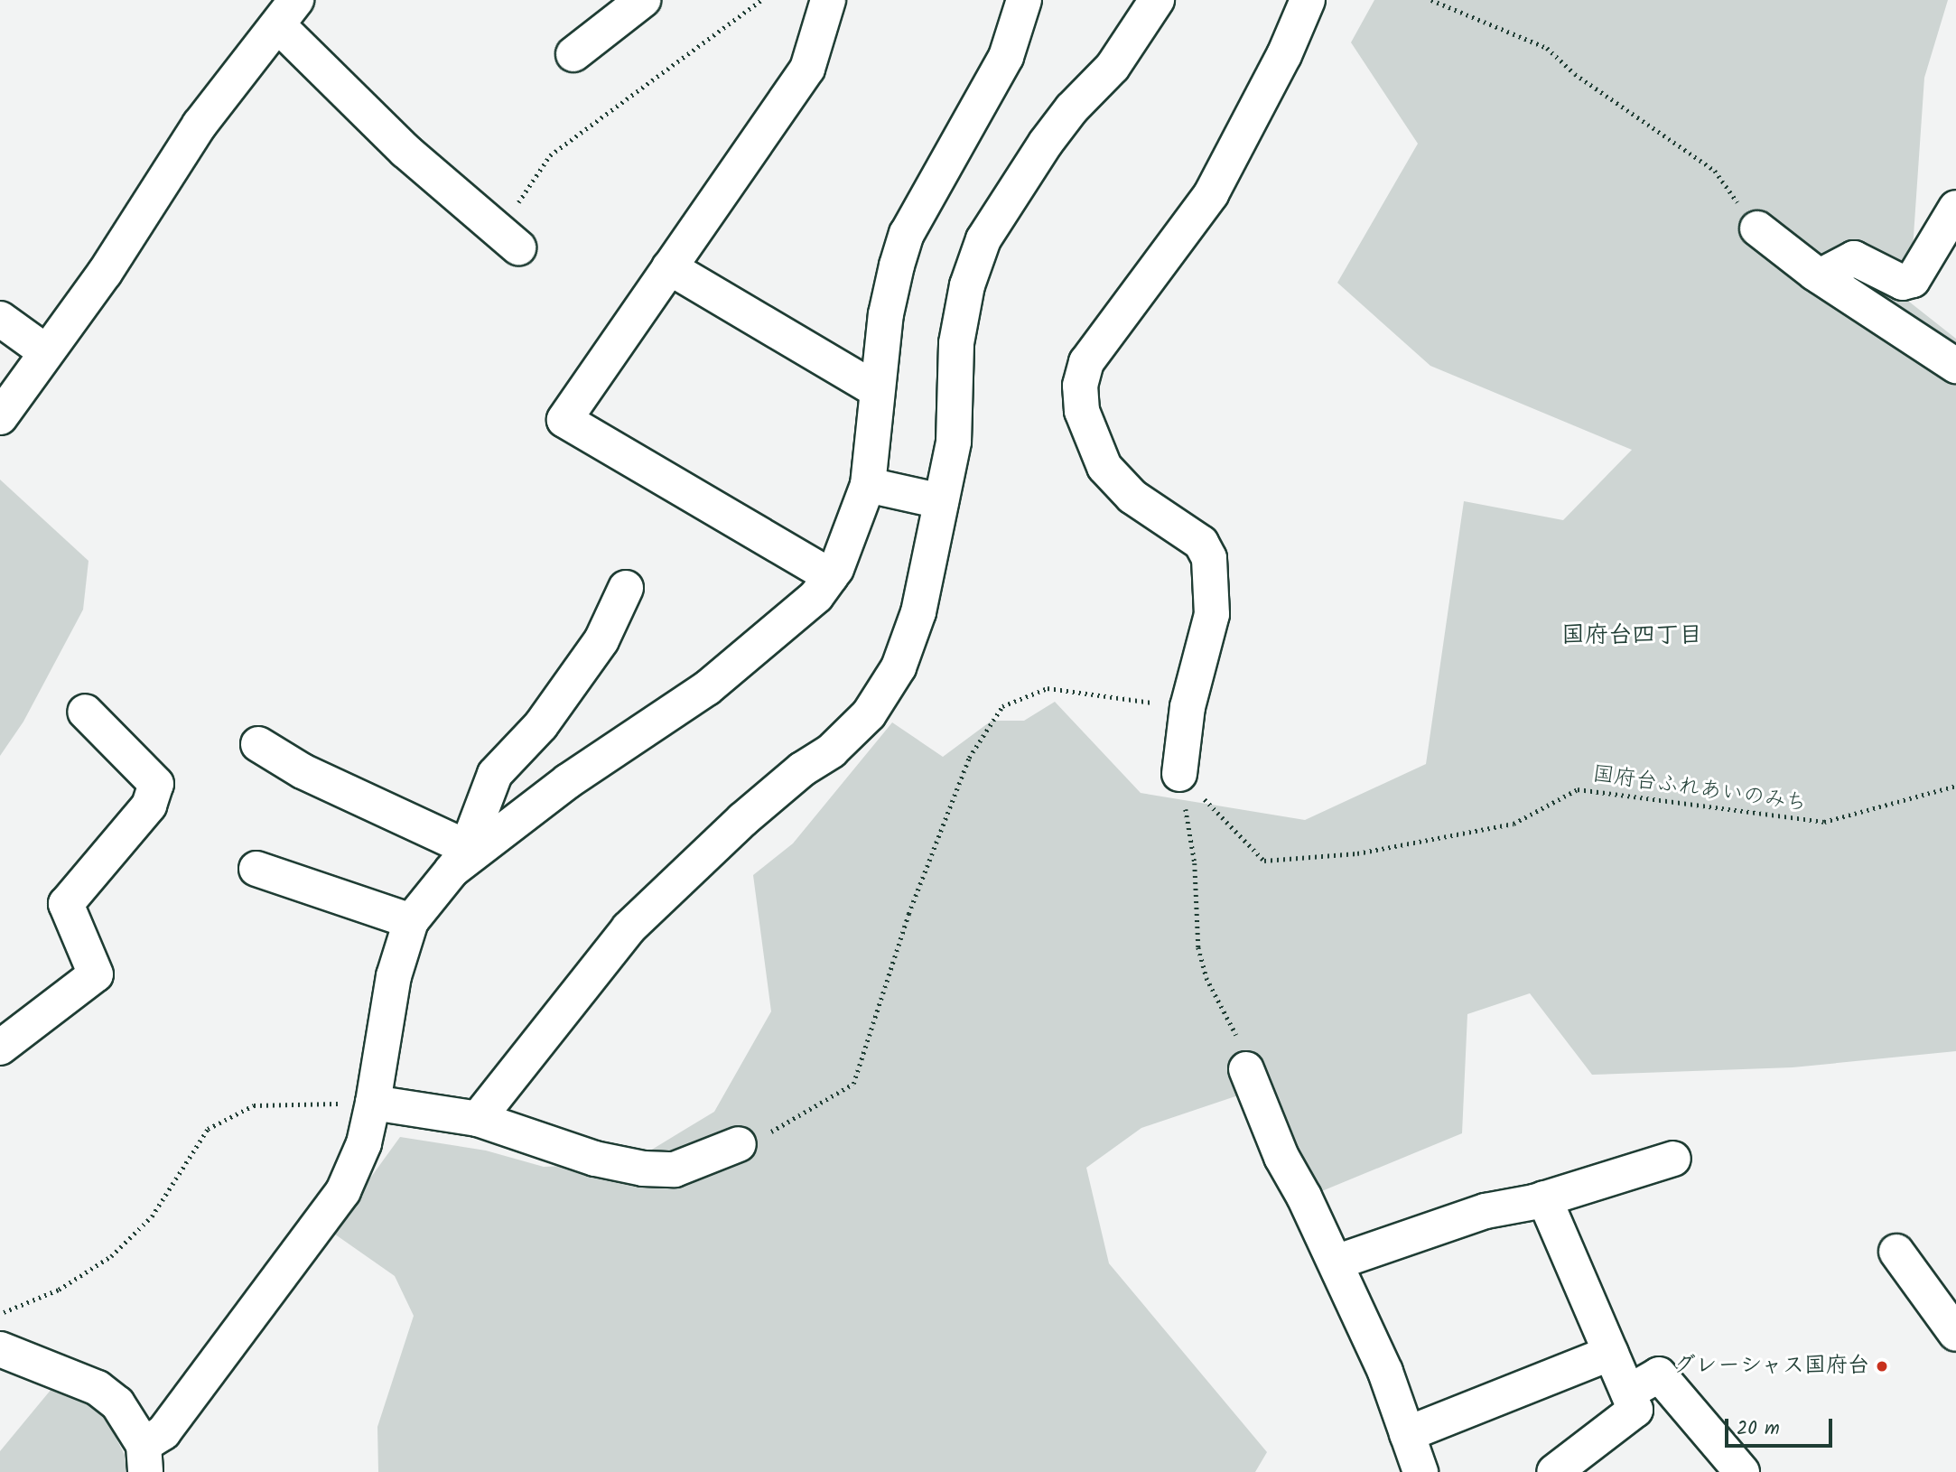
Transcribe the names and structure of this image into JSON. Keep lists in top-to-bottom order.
{
  "streets": {
    "path": ["国府台ふれあいのみち"]
  },
  "districts": ["国府台四丁目"],
  "places": ["グレーシャス国府台"],
  "scale_bar": "20 m"
}
